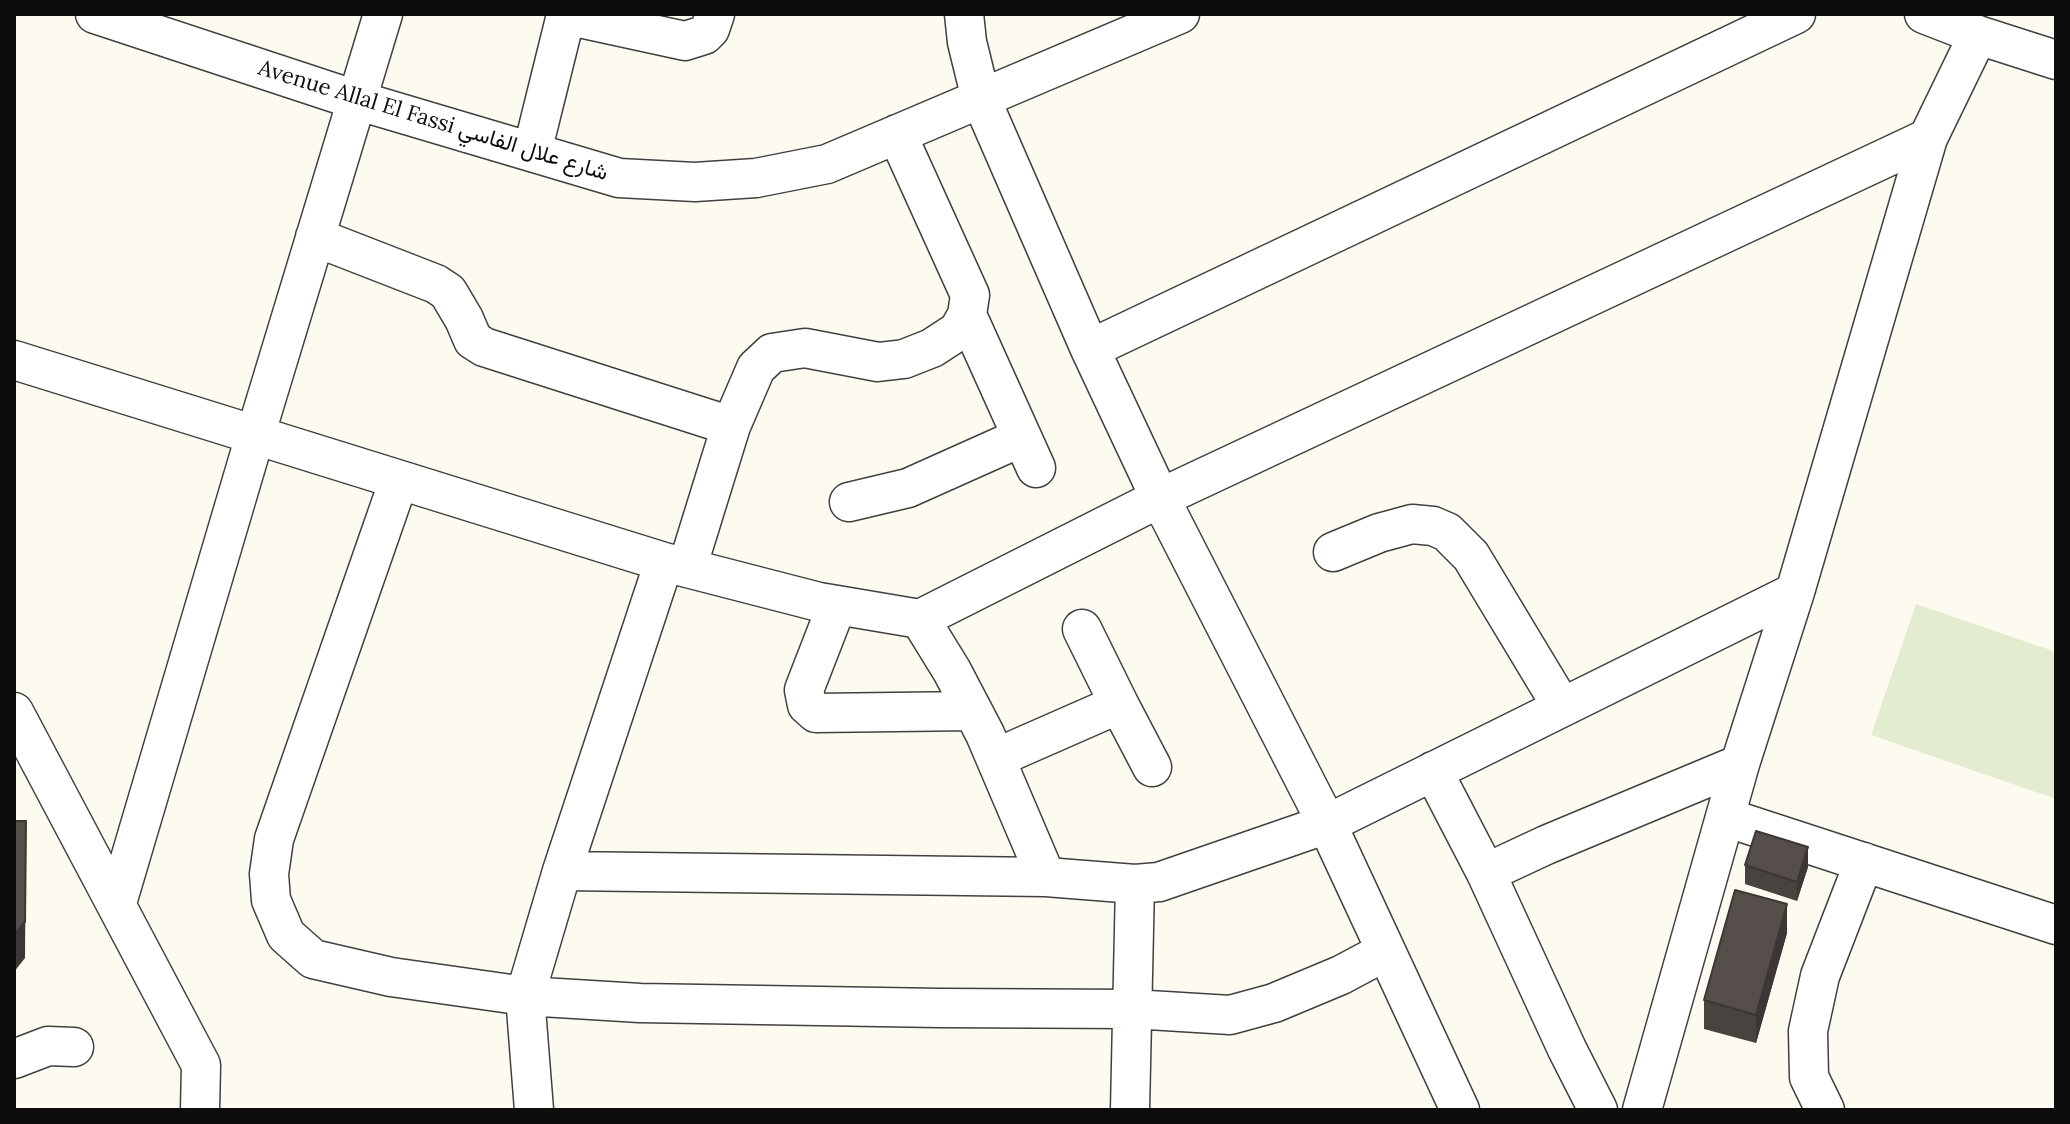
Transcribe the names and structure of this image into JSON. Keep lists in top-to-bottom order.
{
  "streets": {
    "street": ["Avenue Allal El Fassi شارع علال الفاسي"]
  }
}
